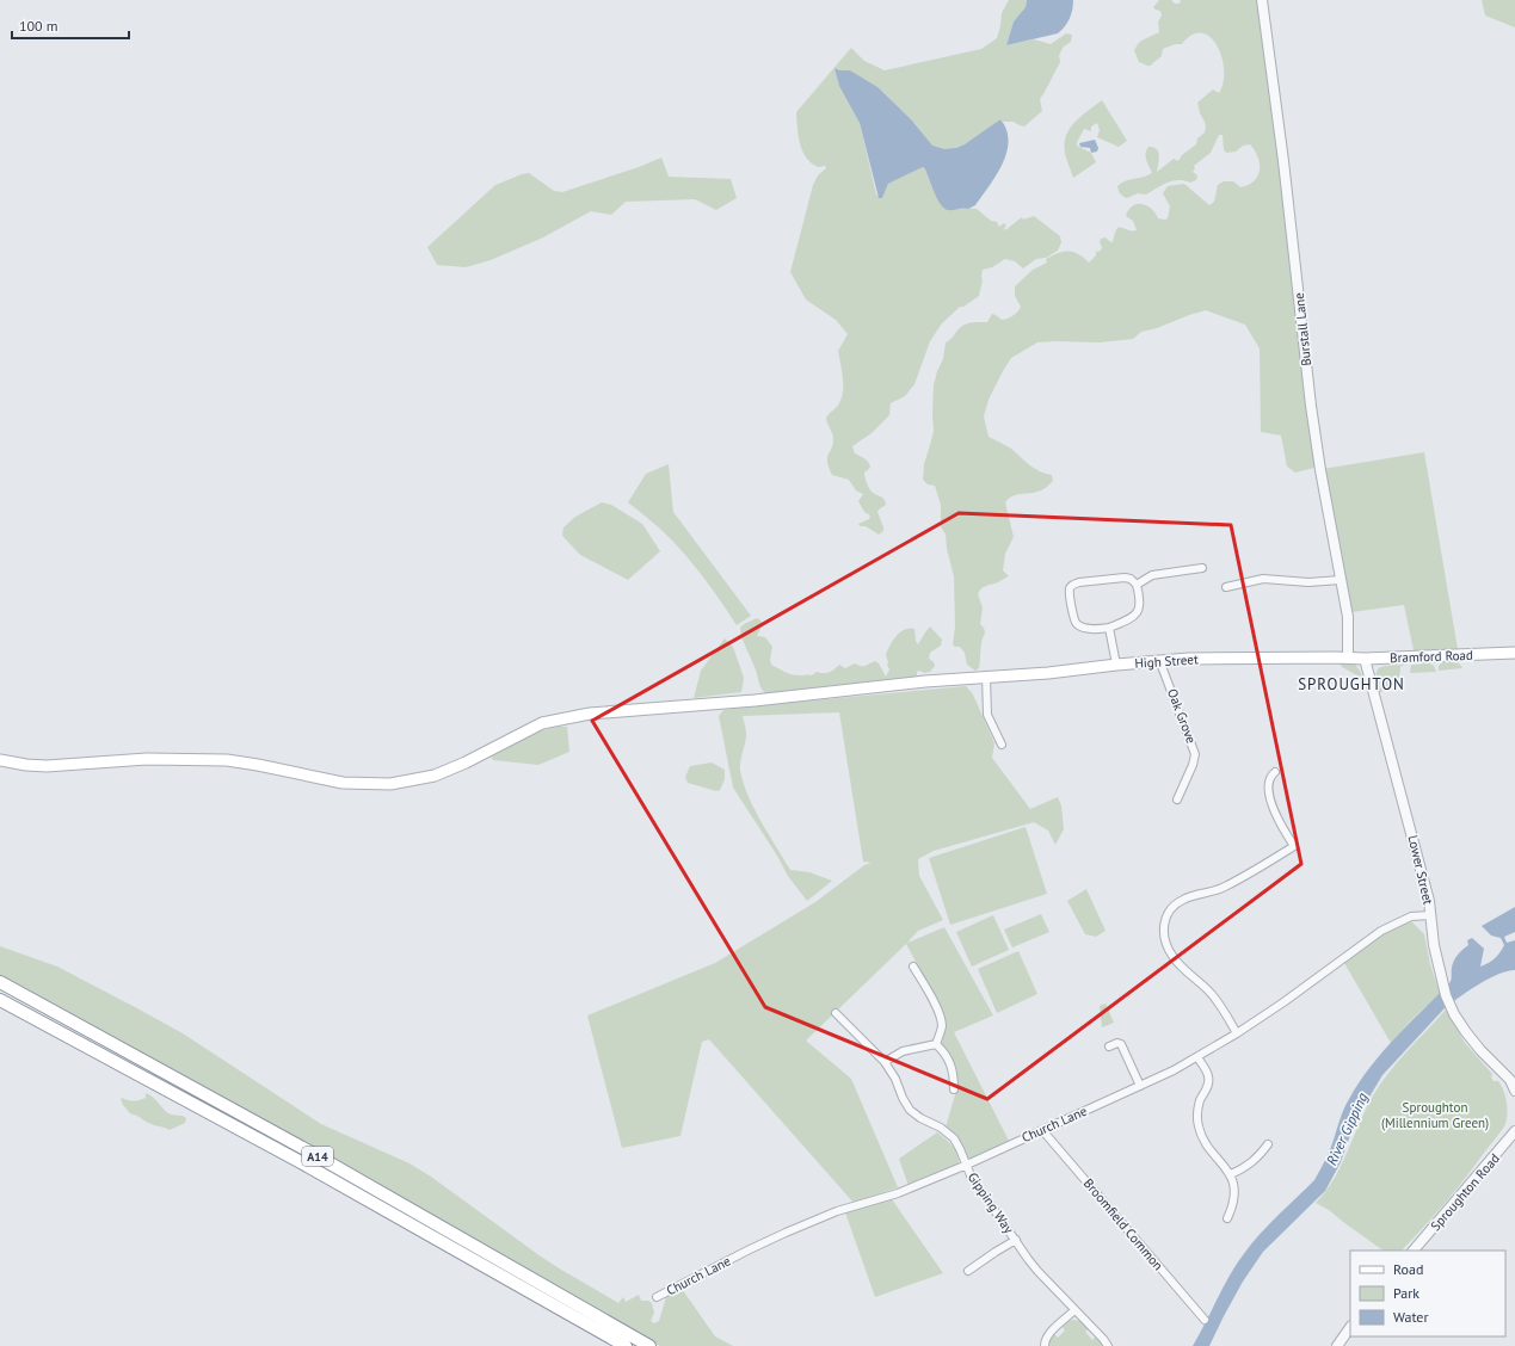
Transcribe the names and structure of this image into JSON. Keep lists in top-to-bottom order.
{
  "streets": {
    "highway": ["A14"],
    "main road": ["Bramford Road", "High Street"],
    "street": [
      "Burstall Lane",
      "Oak Grove",
      "Lower Street",
      "Church Lane",
      "Sproughton Road",
      "Gipping Way",
      "Broomfield Common"
    ]
  },
  "crossings": [
    ["Burstall Lane", "Bramford Road"],
    ["Burstall Lane", "High Street"],
    ["Bramford Road", "High Street"],
    ["Bramford Road", "Lower Street"],
    ["High Street", "Oak Grove"],
    ["Lower Street", "Church Lane"],
    ["Church Lane", "Gipping Way"],
    ["Church Lane", "Broomfield Common"]
  ],
  "districts": ["SPROUGHTON"],
  "water": ["River Gipping"],
  "parks": ["Sproughton (Millennium Green)"],
  "legend": ["Road", "Park", "Water"],
  "scale_bar": "100 m"
}
